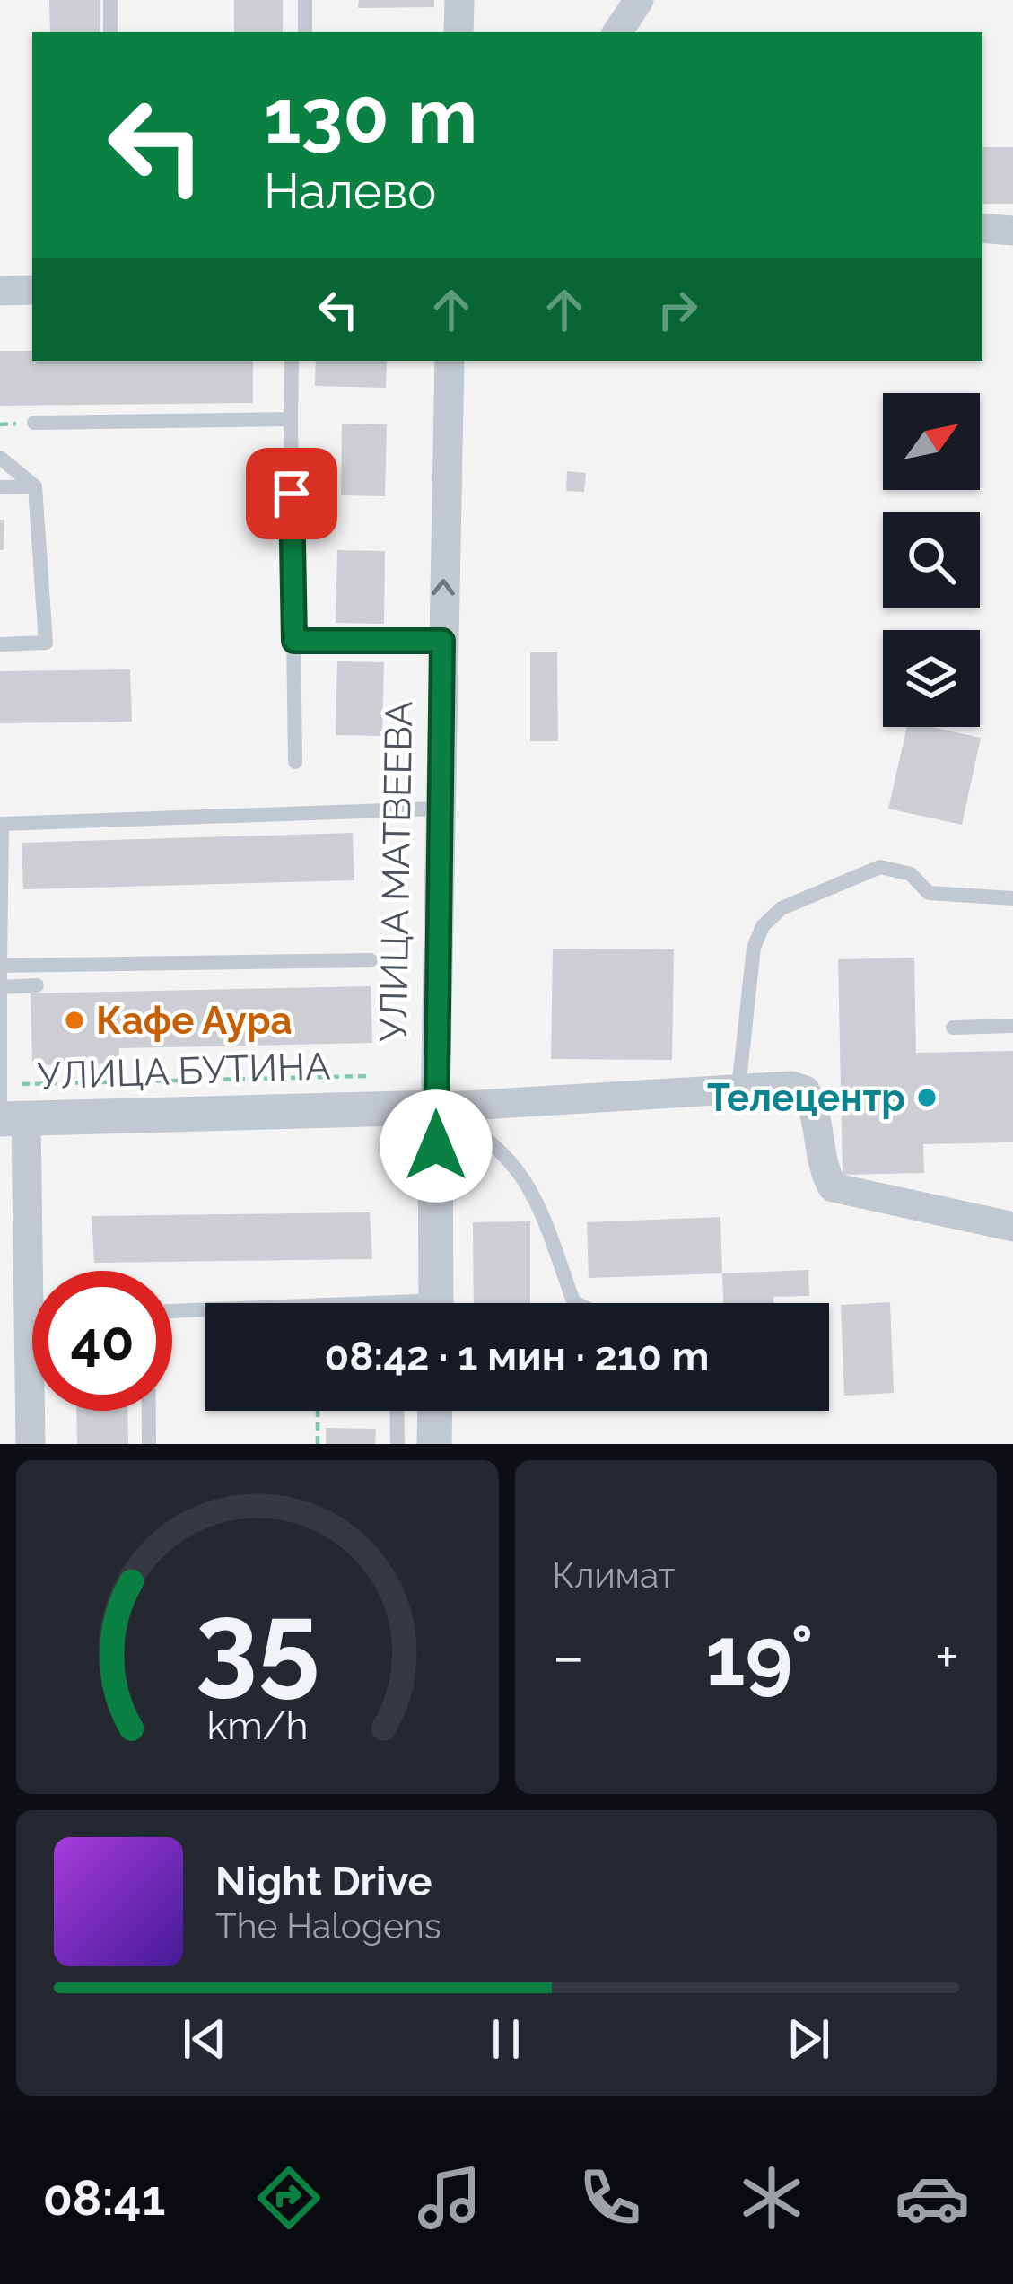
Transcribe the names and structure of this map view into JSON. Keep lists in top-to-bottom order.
{
  "streets": {
    "street": ["УЛИЦА МАТВЕЕВА", "УЛИЦА БУТИНА"]
  },
  "crossings": [
    ["УЛИЦА МАТВЕЕВА", "УЛИЦА БУТИНА"]
  ],
  "places": ["Кафе Аура", "Телецентр"],
  "north": "top right",
  "page": {
    "turn": ["130 m", "Налево"],
    "limit": "40",
    "trip": "08:42 · 1 мин · 210 m",
    "tile": "Климат",
    "heat": ["−", "19°", "+"],
    "song": ["Night Drive", "The Halogens"],
    "tabs": "08:41",
    "gauge": ["35", "km/h"]
  }
}
